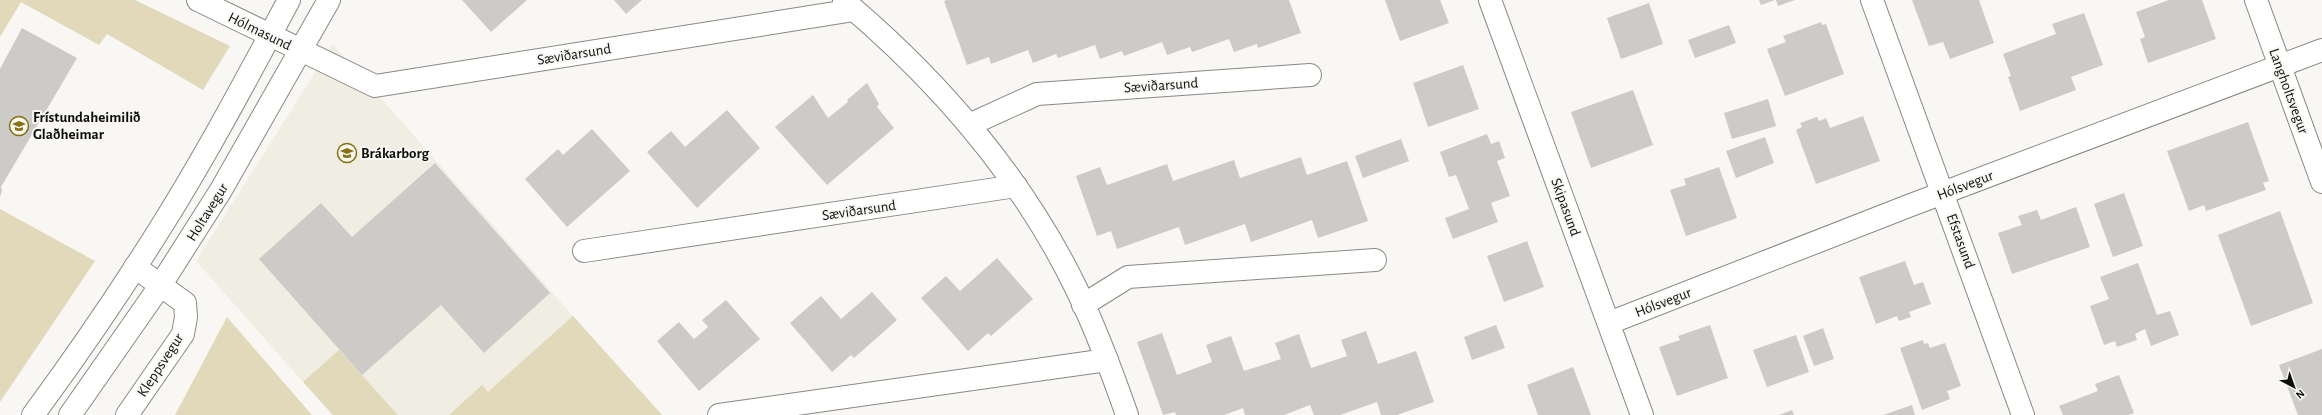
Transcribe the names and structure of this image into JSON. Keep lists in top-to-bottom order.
{
  "streets": {
    "street": [
      "Hólmasund",
      "Sæviðarsund",
      "Langholtsvegur",
      "Hólsvegur",
      "Skipasund",
      "Holtavegur",
      "Efstasund",
      "Kleppsvegur"
    ]
  },
  "crossings": [
    ["Hólmasund", "Sæviðarsund"],
    ["Hólmasund", "Holtavegur"],
    ["Sæviðarsund", "Holtavegur"],
    ["Langholtsvegur", "Hólsvegur"],
    ["Hólsvegur", "Skipasund"],
    ["Hólsvegur", "Efstasund"],
    ["Holtavegur", "Kleppsvegur"]
  ],
  "places": {
    "school or university": ["Frístundaheimilið Glaðheimar", "Brákarborg"]
  },
  "north": "bottom right"
}
